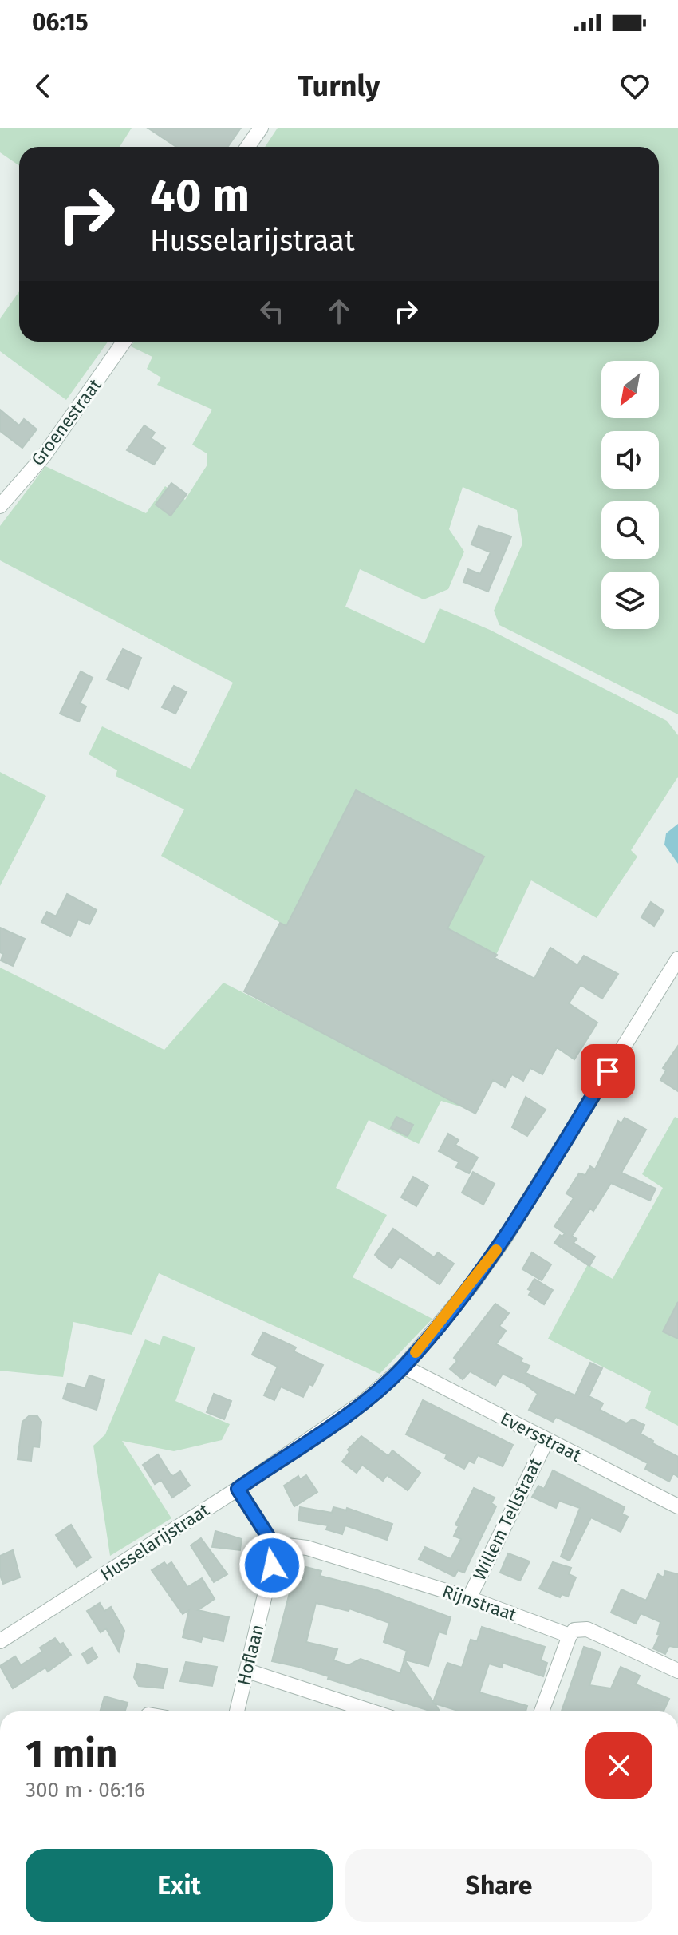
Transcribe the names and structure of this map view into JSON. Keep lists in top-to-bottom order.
{
  "streets": {
    "street": [
      "Groenestraat",
      "Eversstraat",
      "Willem Tellstraat",
      "Husselarijstraat",
      "Rijnstraat",
      "Hoflaan"
    ]
  },
  "crossings": [
    ["Eversstraat", "Willem Tellstraat"],
    ["Eversstraat", "Husselarijstraat"],
    ["Willem Tellstraat", "Rijnstraat"],
    ["Rijnstraat", "Hoflaan"]
  ],
  "north": "bottom left",
  "page": {
    "status": "06:15",
    "header": "Turnly",
    "turn": ["40 m", "Husselarijstraat"],
    "heading": ["1 min", "300 m · 06:16"],
    "buttons": ["Exit", "Share"]
  }
}
